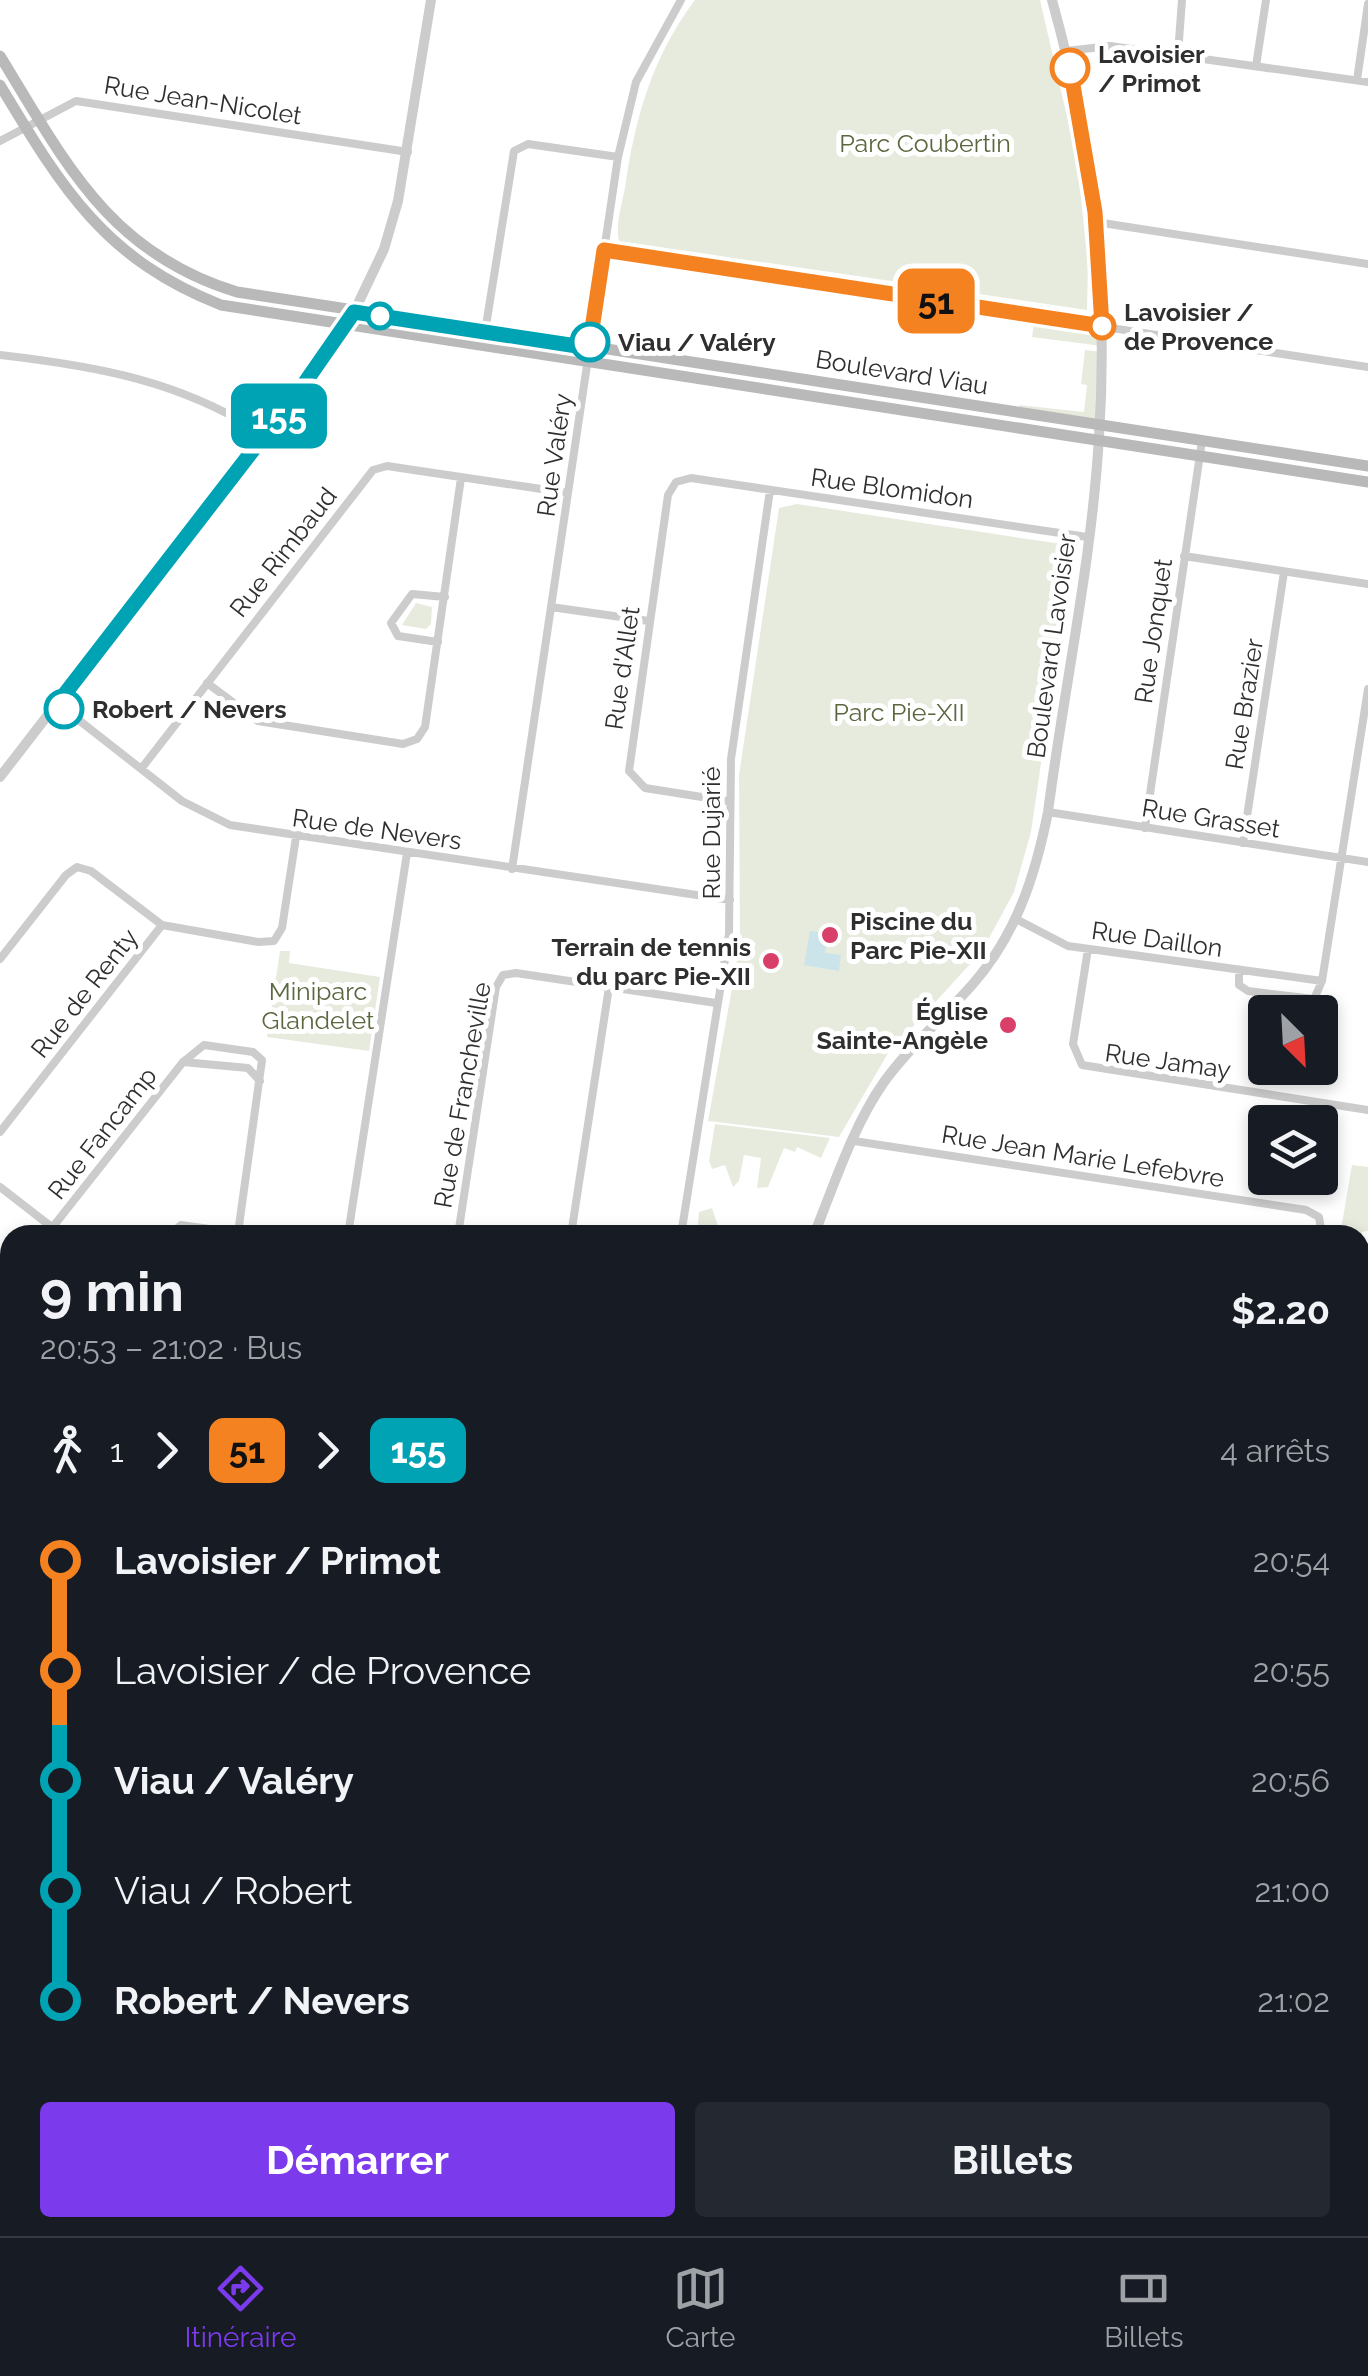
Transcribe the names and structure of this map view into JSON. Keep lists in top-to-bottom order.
{
  "streets": {
    "main road": ["Boulevard Viau"],
    "street": [
      "Rue Jean-Nicolet",
      "Rue Valéry",
      "Rue Blomidon",
      "Rue Rimbaud",
      "Rue Jonquet",
      "Boulevard Lavoisier",
      "Rue d'Allet",
      "Rue Brazier",
      "Rue Grasset",
      "Rue de Nevers",
      "Rue Dujarié",
      "Rue Daillon",
      "Rue de Renty",
      "Rue Jamay",
      "Rue de Francheville",
      "Rue Fancamp",
      "Rue Jean Marie Lefebvre"
    ]
  },
  "crossings": [
    ["Rue Jean-Nicolet", "Boulevard Viau"],
    ["Boulevard Viau", "Rue Valéry"],
    ["Boulevard Viau", "Rue Jonquet"],
    ["Boulevard Viau", "Boulevard Lavoisier"],
    ["Rue Valéry", "Rue Rimbaud"],
    ["Rue Valéry", "Rue de Nevers"],
    ["Rue Blomidon", "Boulevard Lavoisier"],
    ["Rue Blomidon", "Rue d'Allet"],
    ["Rue Blomidon", "Rue Dujarié"],
    ["Rue Rimbaud", "Rue de Nevers"],
    ["Rue Jonquet", "Rue Grasset"],
    ["Boulevard Lavoisier", "Rue Grasset"],
    ["Boulevard Lavoisier", "Rue Daillon"],
    ["Boulevard Lavoisier", "Rue Jean Marie Lefebvre"],
    ["Rue d'Allet", "Rue Dujarié"],
    ["Rue Brazier", "Rue Grasset"],
    ["Rue de Nevers", "Rue Dujarié"],
    ["Rue Daillon", "Rue Jamay"]
  ],
  "parks": ["Parc Coubertin", "Parc Pie-XII", "Miniparc Glandelet"],
  "places": [
    "Lavoisier / Primot",
    "Lavoisier / de Provence",
    "Viau / Valéry",
    "Robert / Nevers",
    "Piscine du Parc Pie-XII",
    "Terrain de tennis du parc Pie-XII",
    "Église Sainte-Angèle"
  ],
  "lines": ["bus line 51", "bus line 155"],
  "north": "bottom right",
  "page": {
    "on_map": ["51", "155"],
    "heading": ["9 min", "20:53 – 21:02 · Bus", "$2.20"],
    "legs": [
      "1",
      "51",
      "155",
      "4 arrêts"
    ],
    "list": [
      {
        "name": "Lavoisier / Primot",
        "value": "20:54"
      },
      {
        "name": "Lavoisier / de Provence",
        "value": "20:55"
      },
      {
        "name": "Viau / Valéry",
        "value": "20:56"
      },
      {
        "name": "Viau / Robert",
        "value": "21:00"
      },
      {
        "name": "Robert / Nevers",
        "value": "21:02"
      }
    ],
    "buttons": ["Démarrer", "Billets"],
    "tabs": ["Itinéraire", "Carte", "Billets"]
  }
}
